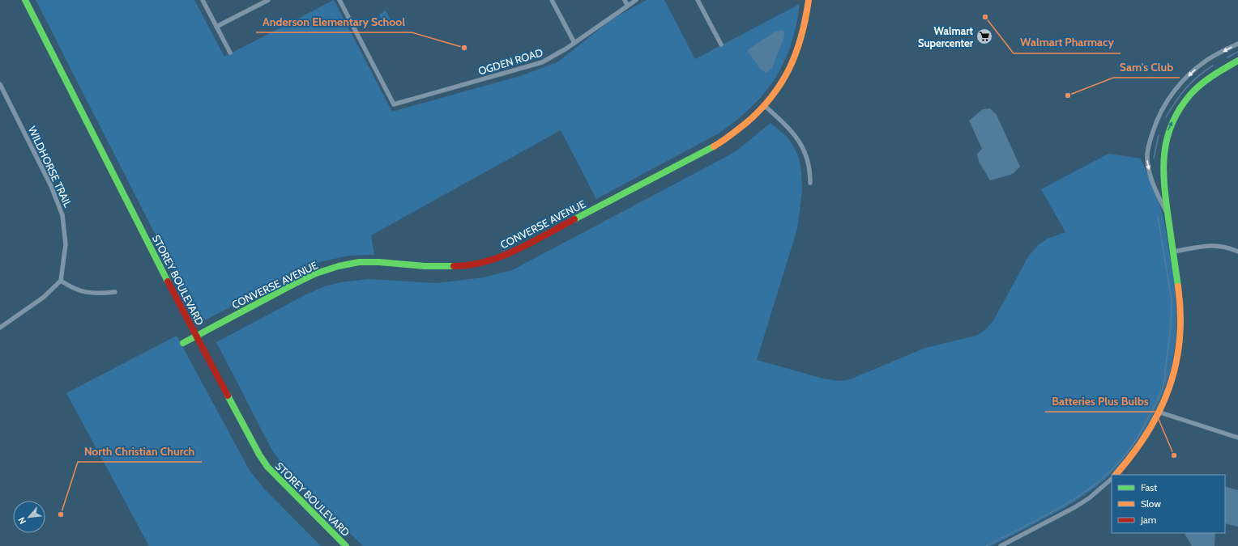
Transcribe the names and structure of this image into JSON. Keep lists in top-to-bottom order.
{
  "streets": {
    "main road": ["CONVERSE AVENUE", "STOREY BOULEVARD"],
    "street": ["OGDEN ROAD", "WILDHORSE TRAIL"]
  },
  "crossings": [
    ["CONVERSE AVENUE", "STOREY BOULEVARD"]
  ],
  "places": {
    "other": [
      "Walmart Pharmacy",
      "Anderson Elementary School",
      "Sam's Club",
      "Batteries Plus Bulbs",
      "North Christian Church"
    ],
    "supermarket": ["Walmart Supercenter"]
  },
  "legend": ["Fast", "Slow", "Jam"],
  "north": "bottom left"
}
